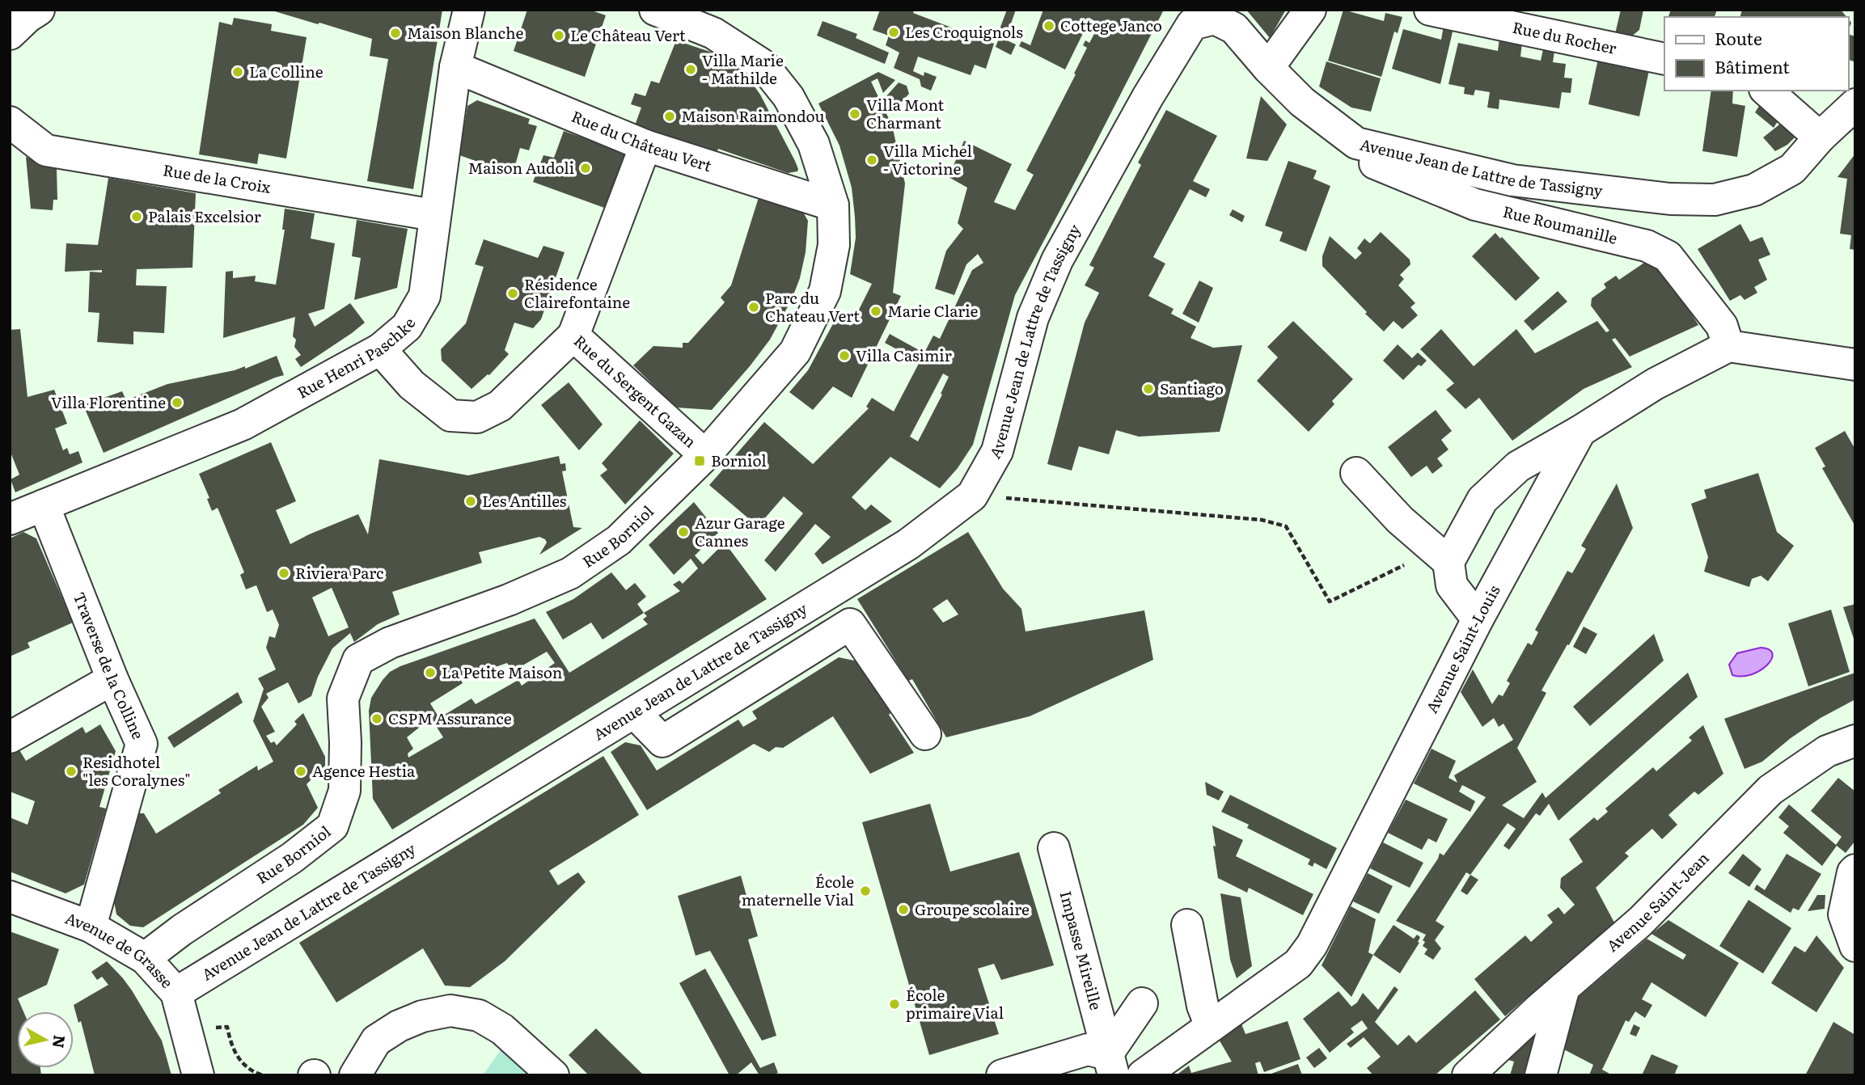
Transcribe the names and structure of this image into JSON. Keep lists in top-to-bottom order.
{
  "streets": {
    "street": [
      "Rue du Rocher",
      "Rue du Château Vert",
      "Avenue Jean de Lattre de Tassigny",
      "Rue de la Croix",
      "Rue Roumanille",
      "Rue Henri Paschke",
      "Rue du Sergent Gazan",
      "Rue Borniol",
      "Avenue Saint-Louis",
      "Traverse de la Colline",
      "Avenue Saint-Jean",
      "Impasse Mireille",
      "Avenue de Grasse"
    ]
  },
  "crossings": [
    ["Rue du Château Vert", "Rue Henri Paschke"],
    ["Rue du Château Vert", "Rue Borniol"],
    ["Avenue Jean de Lattre de Tassigny", "Rue Roumanille"],
    ["Avenue Jean de Lattre de Tassigny", "Avenue de Grasse"],
    ["Rue de la Croix", "Rue Henri Paschke"],
    ["Rue Roumanille", "Avenue Saint-Louis"],
    ["Rue Henri Paschke", "Rue du Sergent Gazan"],
    ["Rue Henri Paschke", "Traverse de la Colline"],
    ["Rue du Sergent Gazan", "Rue Borniol"],
    ["Rue Borniol", "Avenue de Grasse"],
    ["Traverse de la Colline", "Avenue de Grasse"]
  ],
  "places": {
    "other": [
      "Cottege Janco",
      "Les Croquignols",
      "Maison Blanche",
      "Le Château Vert",
      "Villa Marie - Mathilde",
      "La Colline",
      "Villa Mont Charmant",
      "Maison Raimondou",
      "Villa Michel - Victorine",
      "Maison Audoli",
      "Palais Excelsior",
      "Résidence Clairefontaine",
      "Parc du Chateau Vert",
      "Marie Clarie",
      "Villa Casimir",
      "Santiago",
      "Villa Florentine",
      "Les Antilles",
      "Azur Garage Cannes",
      "Riviera Parc",
      "La Petite Maison",
      "CSPM Assurance",
      "Residhotel \"les Coralynes\"",
      "Agence Hestia",
      "École maternelle Vial",
      "Groupe scolaire",
      "École primaire Vial"
    ],
    "transit": ["Borniol"]
  },
  "legend": ["Route", "Bâtiment"],
  "north": "right"
}
